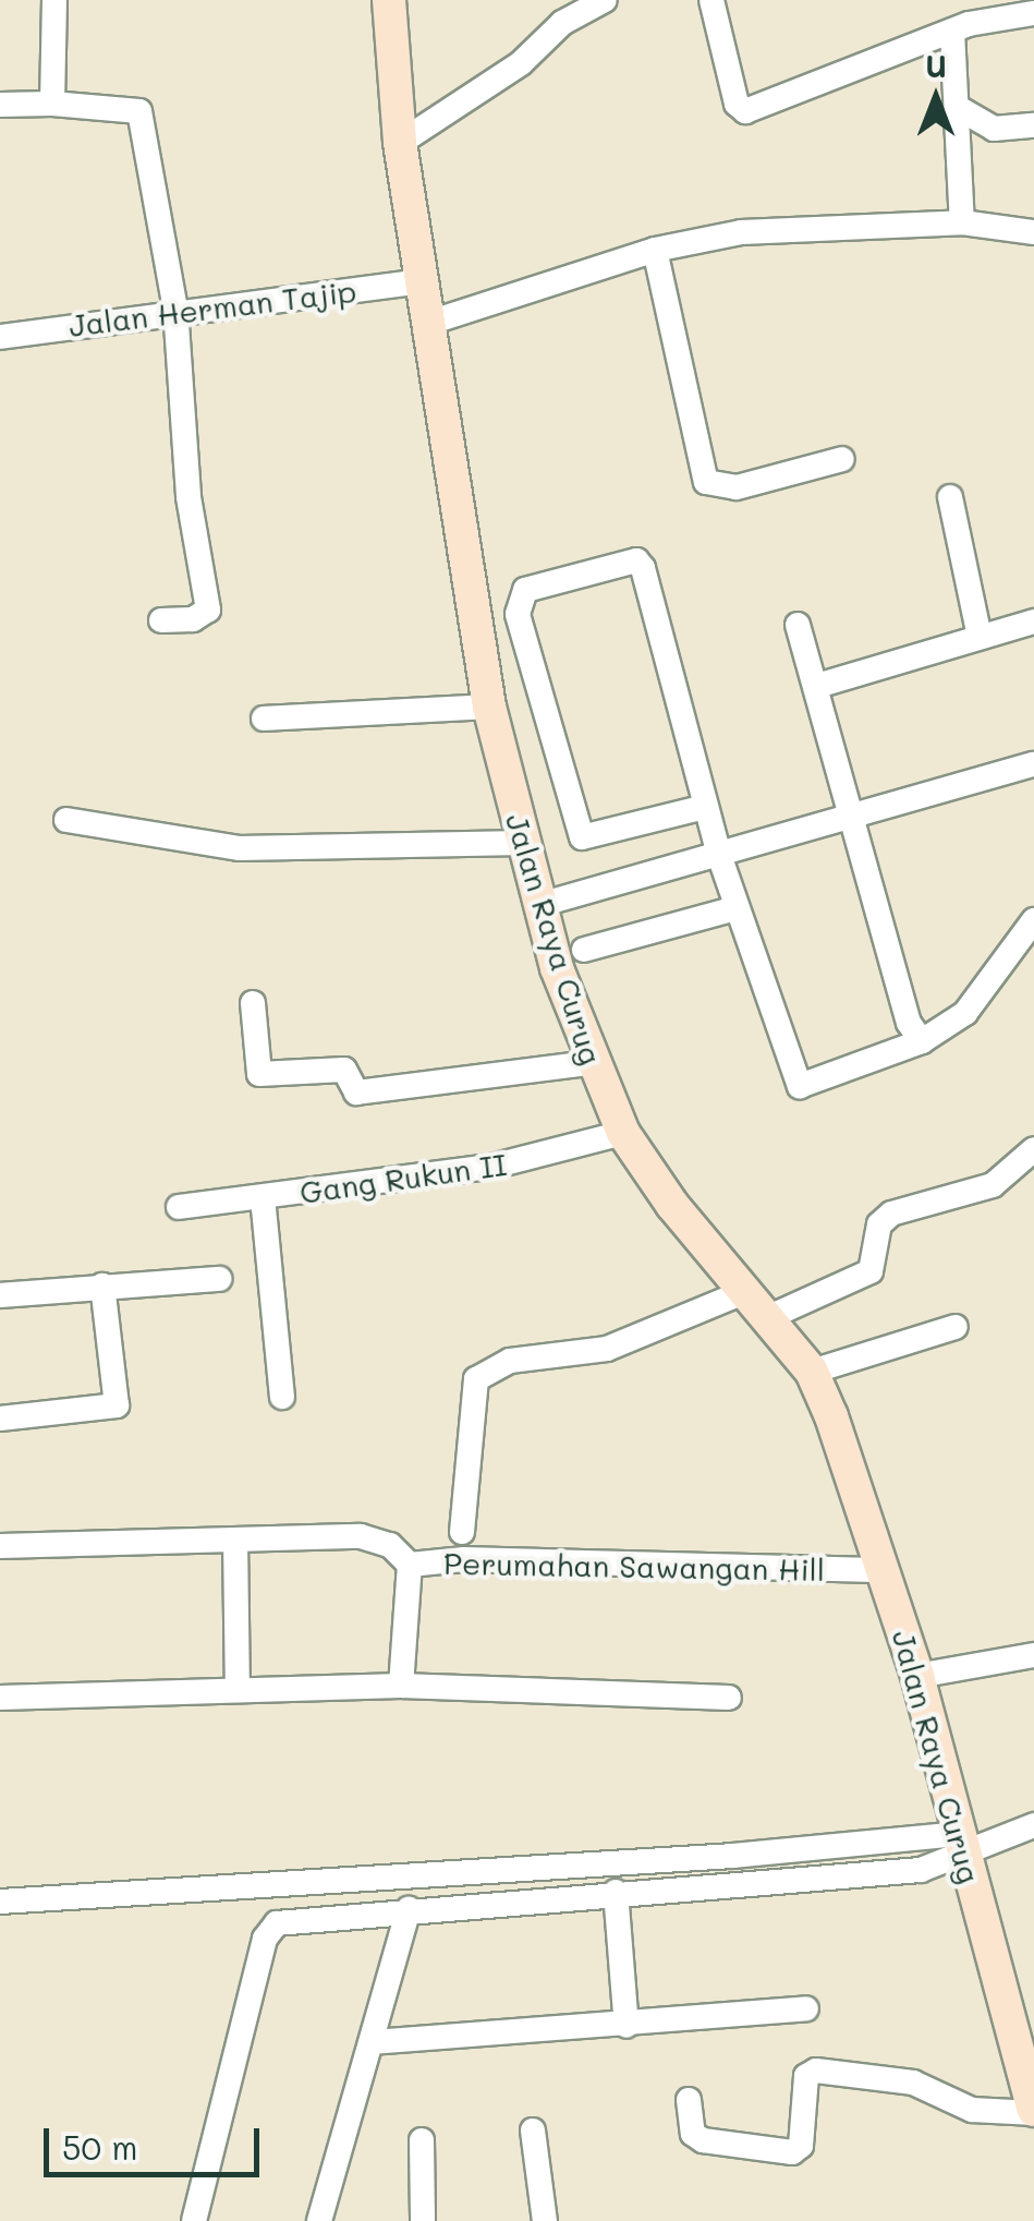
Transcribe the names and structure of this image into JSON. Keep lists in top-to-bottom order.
{
  "streets": {
    "main road": ["Jalan Raya Curug"],
    "street": ["Jalan Herman Tajip", "Gang Rukun II", "Perumahan Sawangan Hill"]
  },
  "crossings": [
    ["Jalan Herman Tajip", "Jalan Raya Curug"],
    ["Jalan Raya Curug", "Gang Rukun II"],
    ["Jalan Raya Curug", "Perumahan Sawangan Hill"]
  ],
  "scale_bar": "50 m",
  "north": "top"
}
